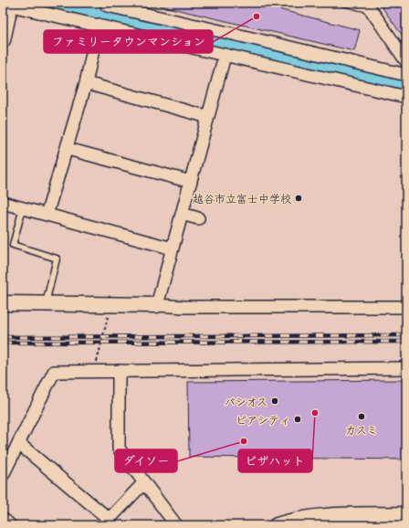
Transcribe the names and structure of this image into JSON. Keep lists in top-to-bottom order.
{
  "places": [
    "ファミリータウンマンション",
    "越谷市立富士中学校",
    "パシオス",
    "ピザハット",
    "カスミ",
    "ピアシティ",
    "ダイソー"
  ]
}
